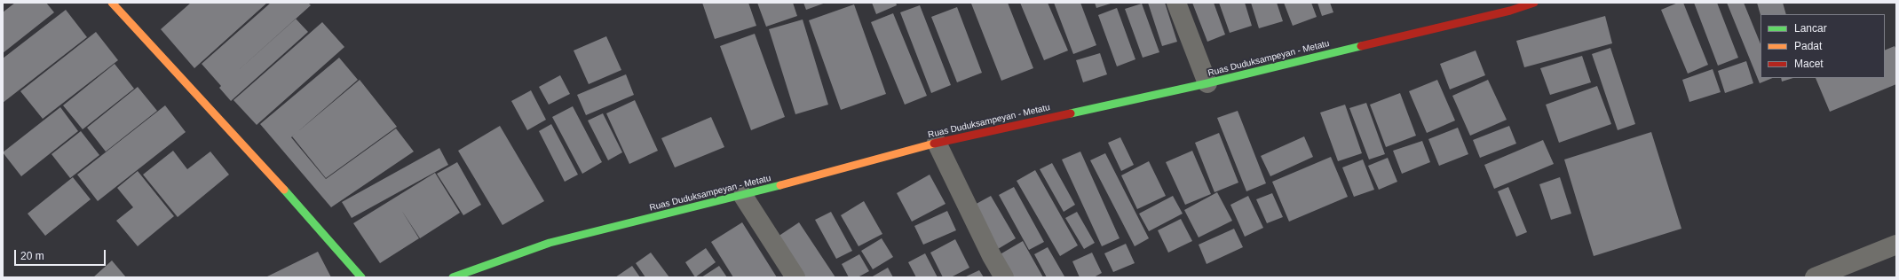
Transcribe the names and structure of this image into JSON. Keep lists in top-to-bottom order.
{
  "streets": {
    "main road": ["Ruas Duduksampeyan - Metatu"]
  },
  "legend": ["Lancar", "Padat", "Macet"],
  "scale_bar": "20 m"
}
